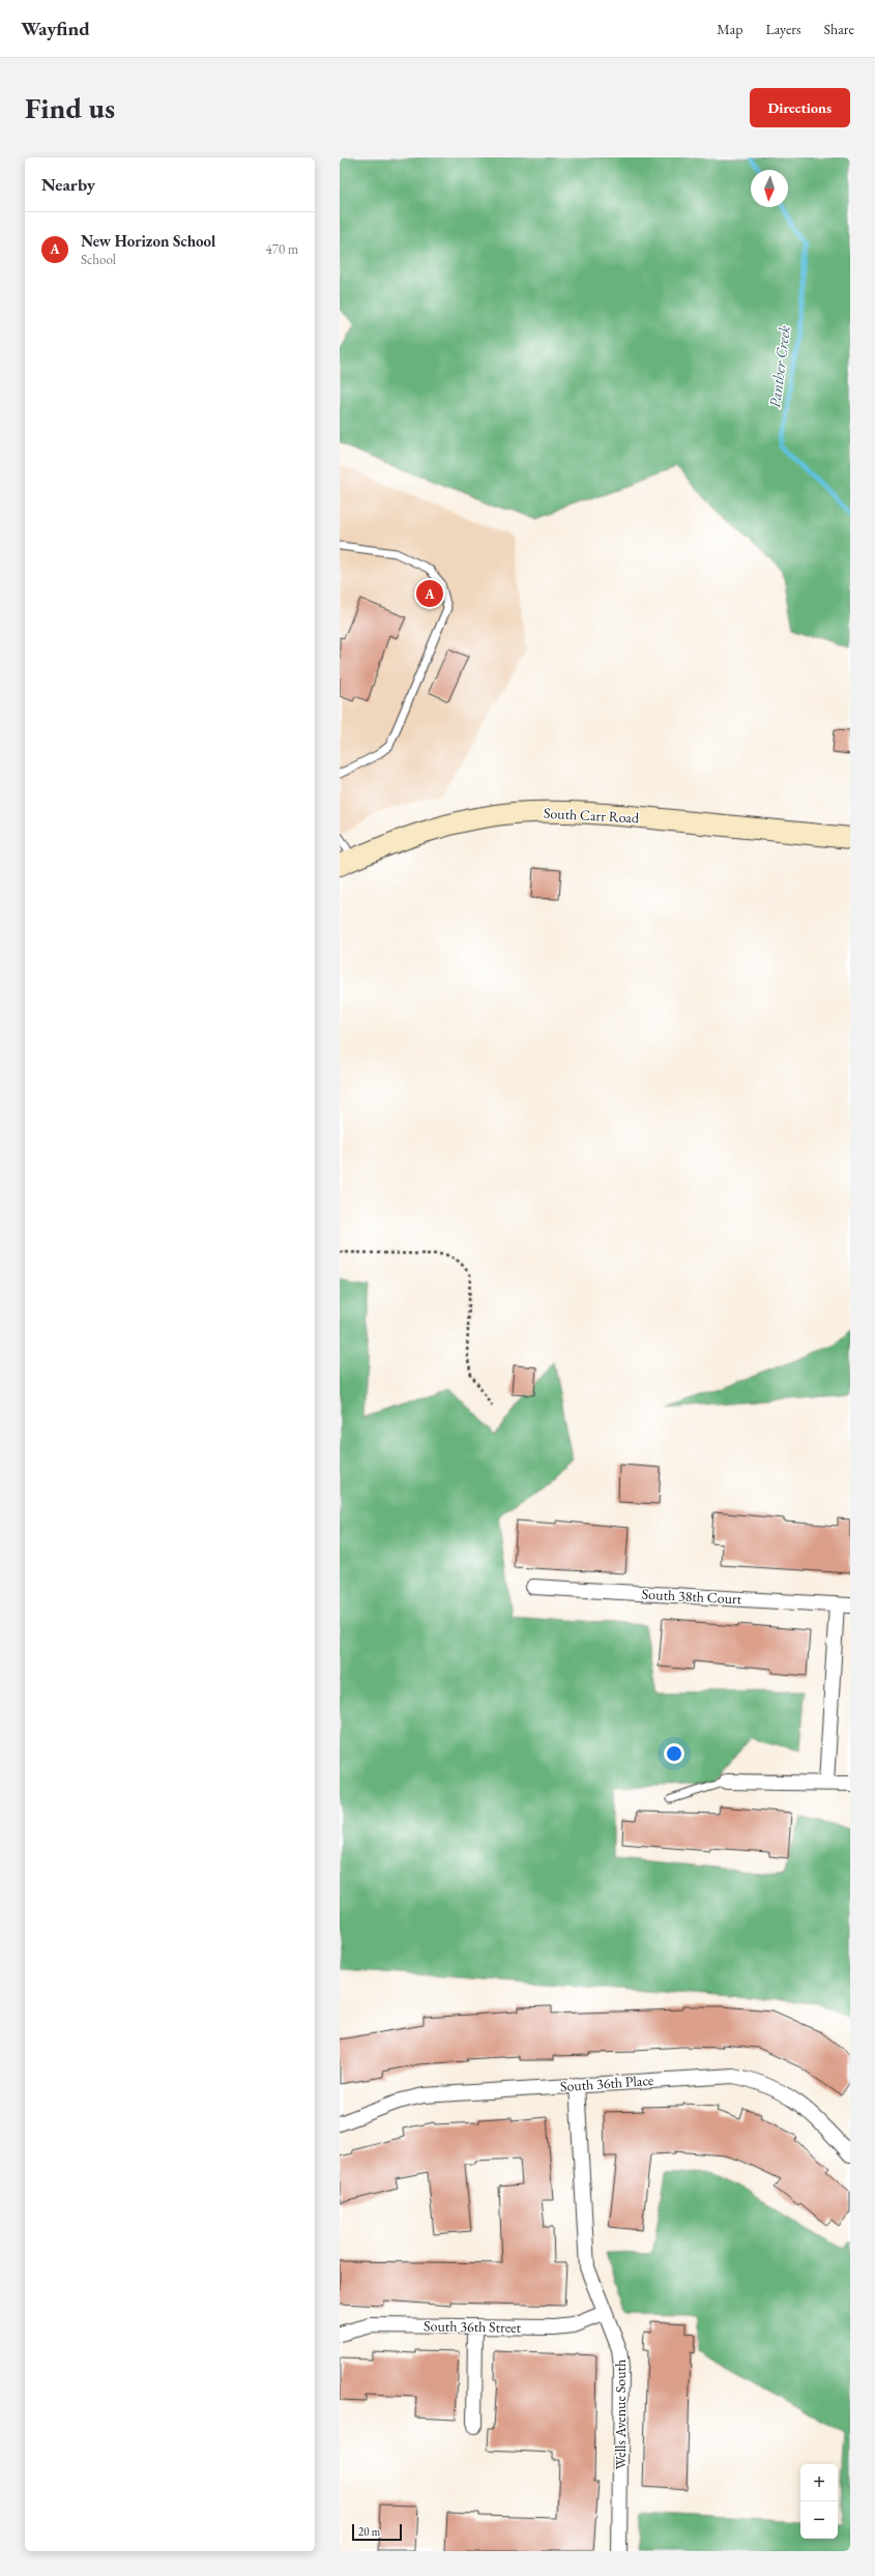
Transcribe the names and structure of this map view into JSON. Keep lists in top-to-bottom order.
{
  "streets": {
    "main road": ["South Carr Road"],
    "street": [
      "South 38th Court",
      "South 36th Place",
      "South 36th Street",
      "Wells Avenue South"
    ]
  },
  "crossings": [
    ["South 36th Place", "Wells Avenue South"],
    ["South 36th Street", "Wells Avenue South"]
  ],
  "water": ["Panther Creek"],
  "scale_bar": "20 m",
  "north": "bottom",
  "page": {
    "header": "Wayfind",
    "nav": ["Map", "Layers", "Share"],
    "buttons": "Directions",
    "title": "Find us",
    "heading": "Nearby",
    "list": [
      {
        "mark": "A",
        "name": "New Horizon School",
        "note": "School",
        "value": "470 m"
      }
    ],
    "pins": "A",
    "map_buttons": ["+", "−"],
    "scale": "20 m"
  }
}
